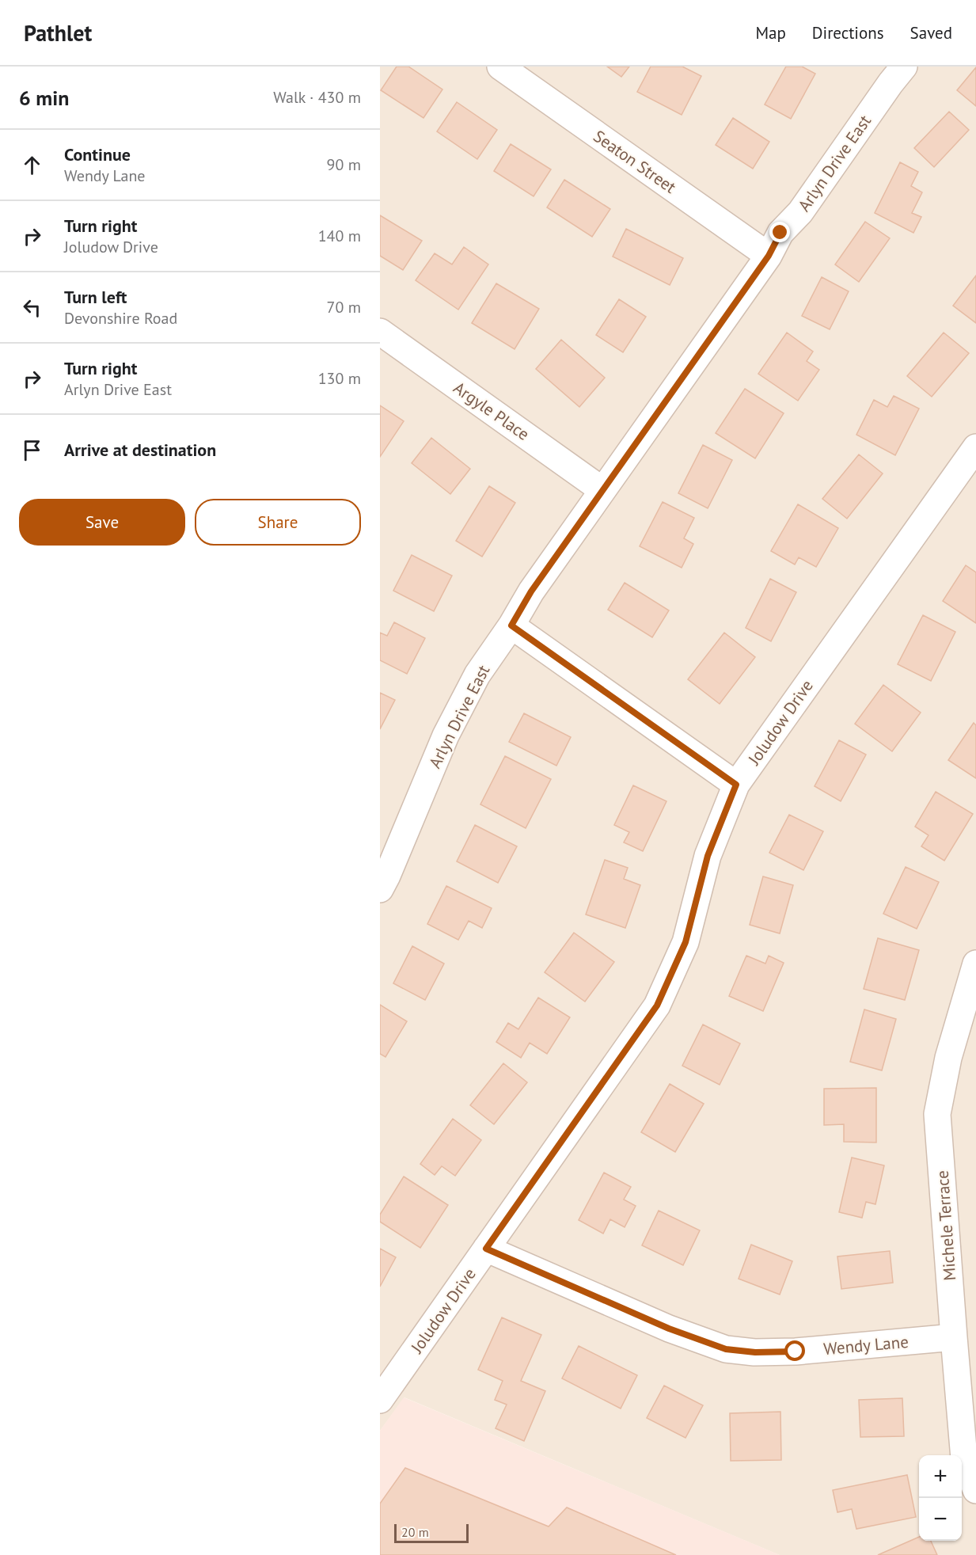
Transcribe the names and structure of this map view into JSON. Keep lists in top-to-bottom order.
{
  "streets": {
    "street": [
      "Seaton Street",
      "Arlyn Drive East",
      "Argyle Place",
      "Joludow Drive",
      "Michele Terrace",
      "Wendy Lane"
    ]
  },
  "crossings": [
    ["Seaton Street", "Arlyn Drive East"],
    ["Arlyn Drive East", "Argyle Place"],
    ["Joludow Drive", "Wendy Lane"],
    ["Michele Terrace", "Wendy Lane"]
  ],
  "scale_bar": "20 m",
  "page": {
    "header": "Pathlet",
    "nav": ["Map", "Directions", "Saved"],
    "heading": ["6 min", "Walk · 430 m"],
    "list": [
      ["Continue", "Wendy Lane", "90 m"],
      ["Turn right", "Joludow Drive", "140 m"],
      ["Turn left", "Devonshire Road", "70 m"],
      ["Turn right", "Arlyn Drive East", "130 m"],
      "Arrive at destination"
    ],
    "buttons": ["Save", "Share"],
    "map_buttons": ["+", "−"],
    "scale": "20 m"
  }
}
